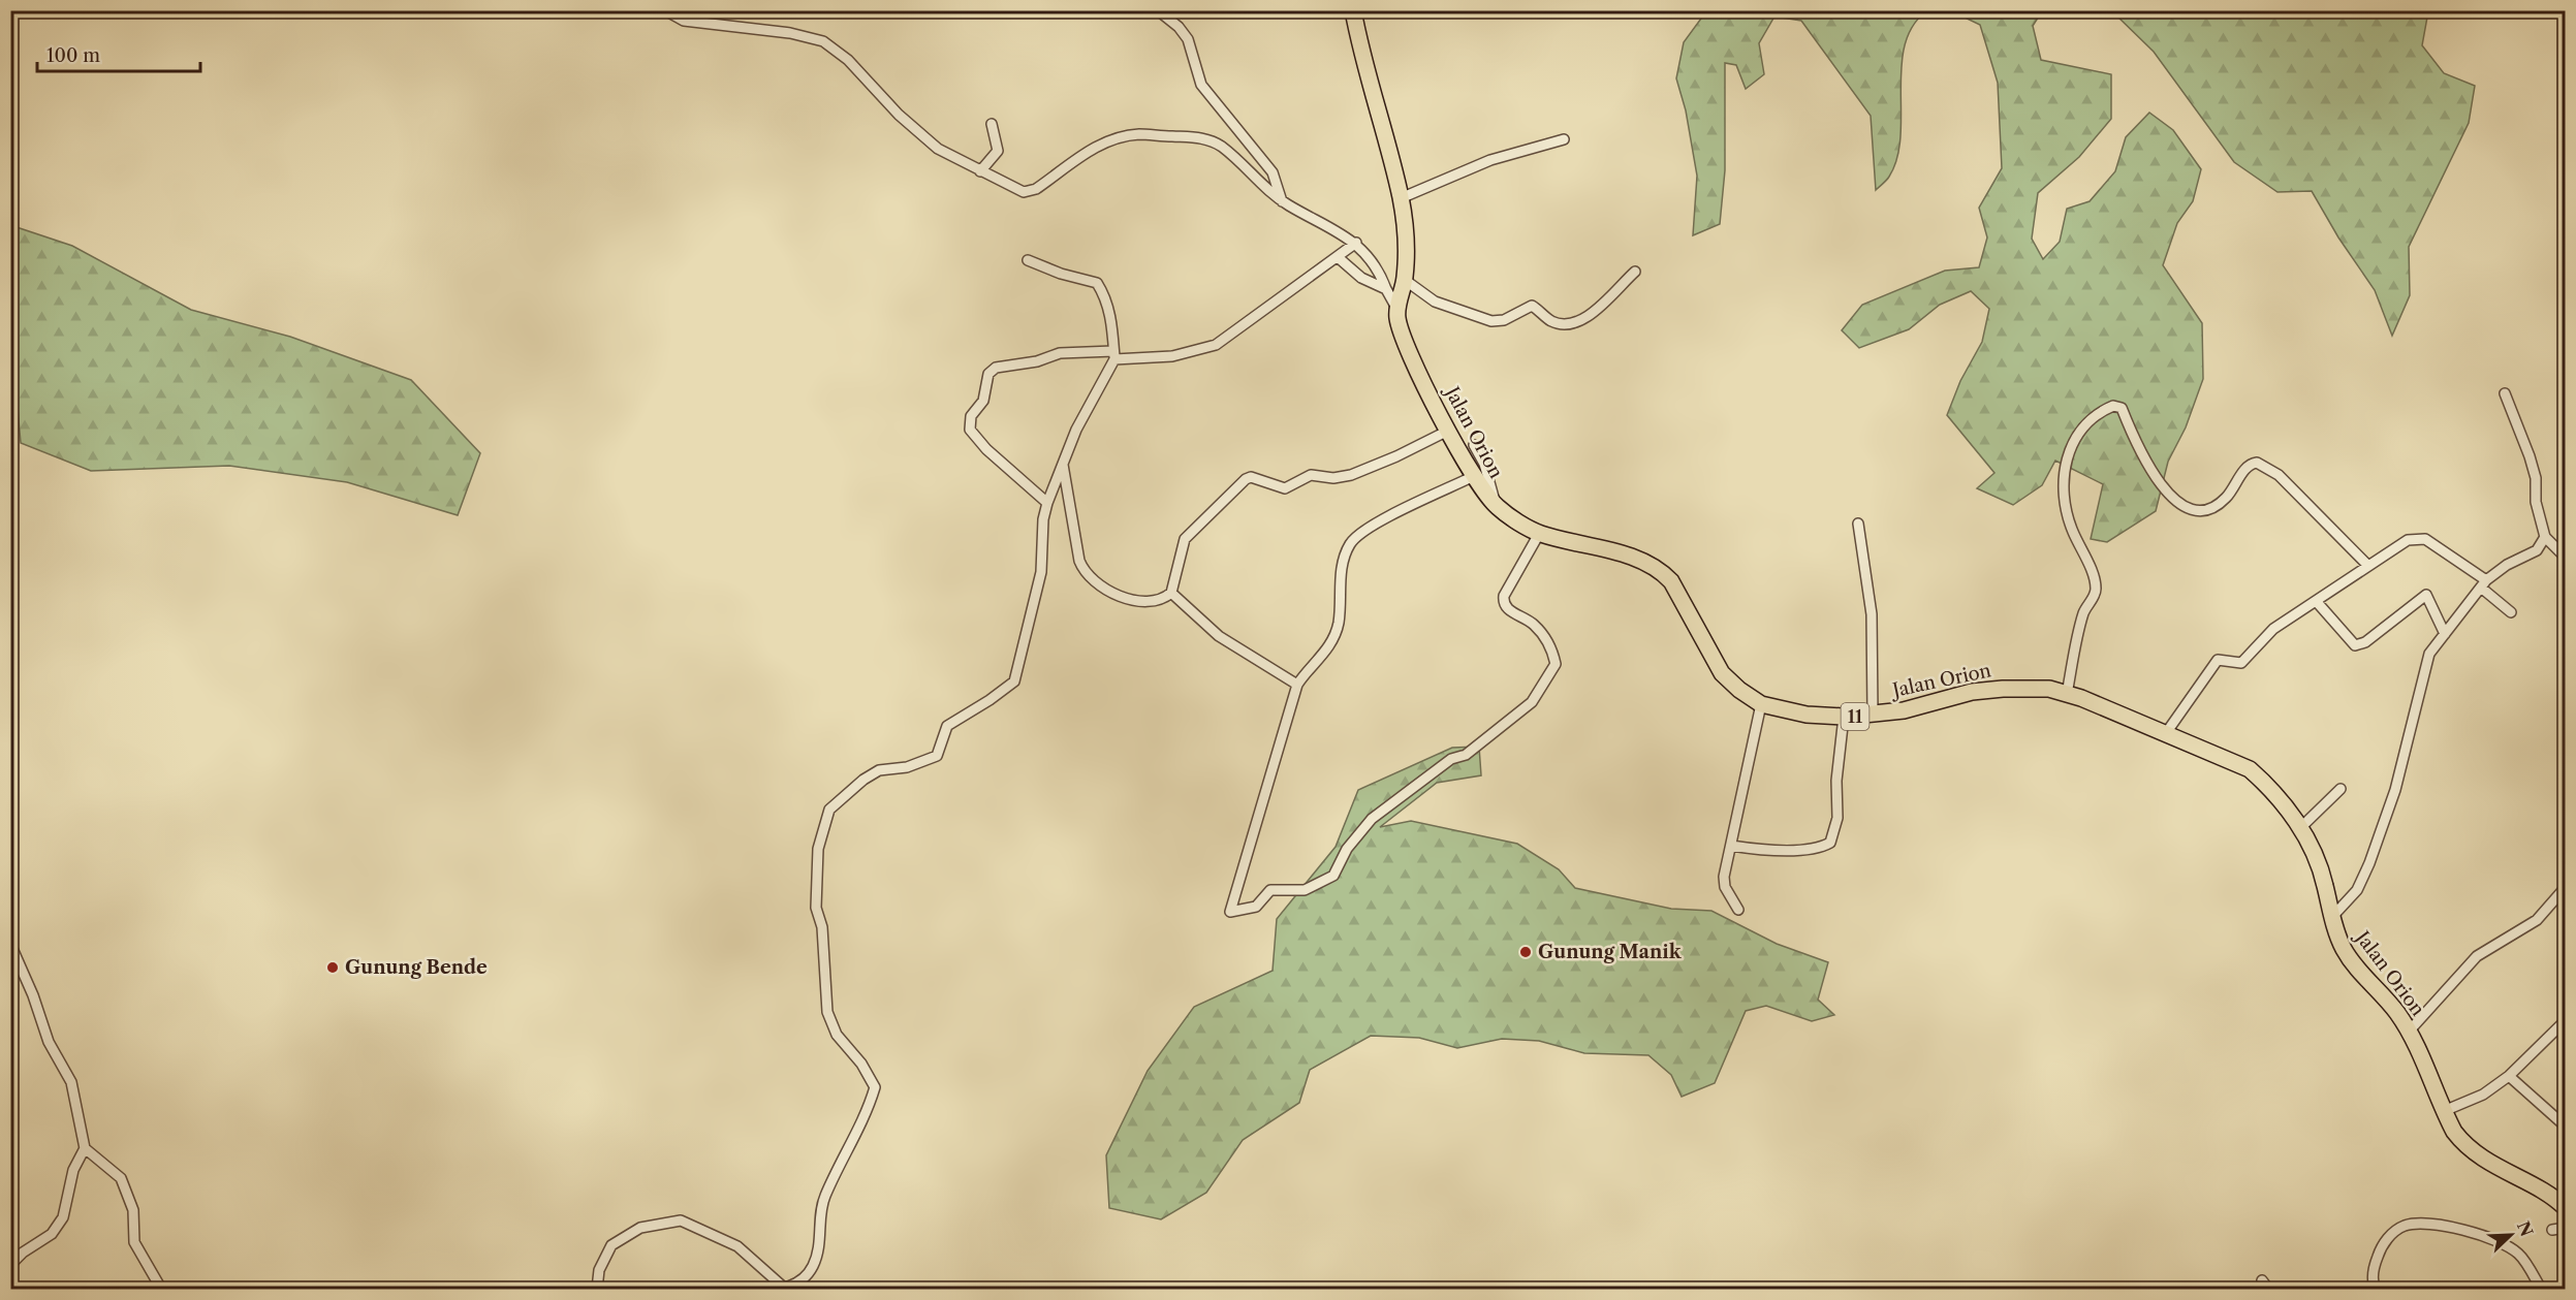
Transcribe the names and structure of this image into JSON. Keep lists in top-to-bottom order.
{
  "streets": {
    "highway": ["Jalan Orion", "11"]
  },
  "places": ["Gunung Manik", "Gunung Bende"],
  "scale_bar": "100 m",
  "north": "top right"
}
